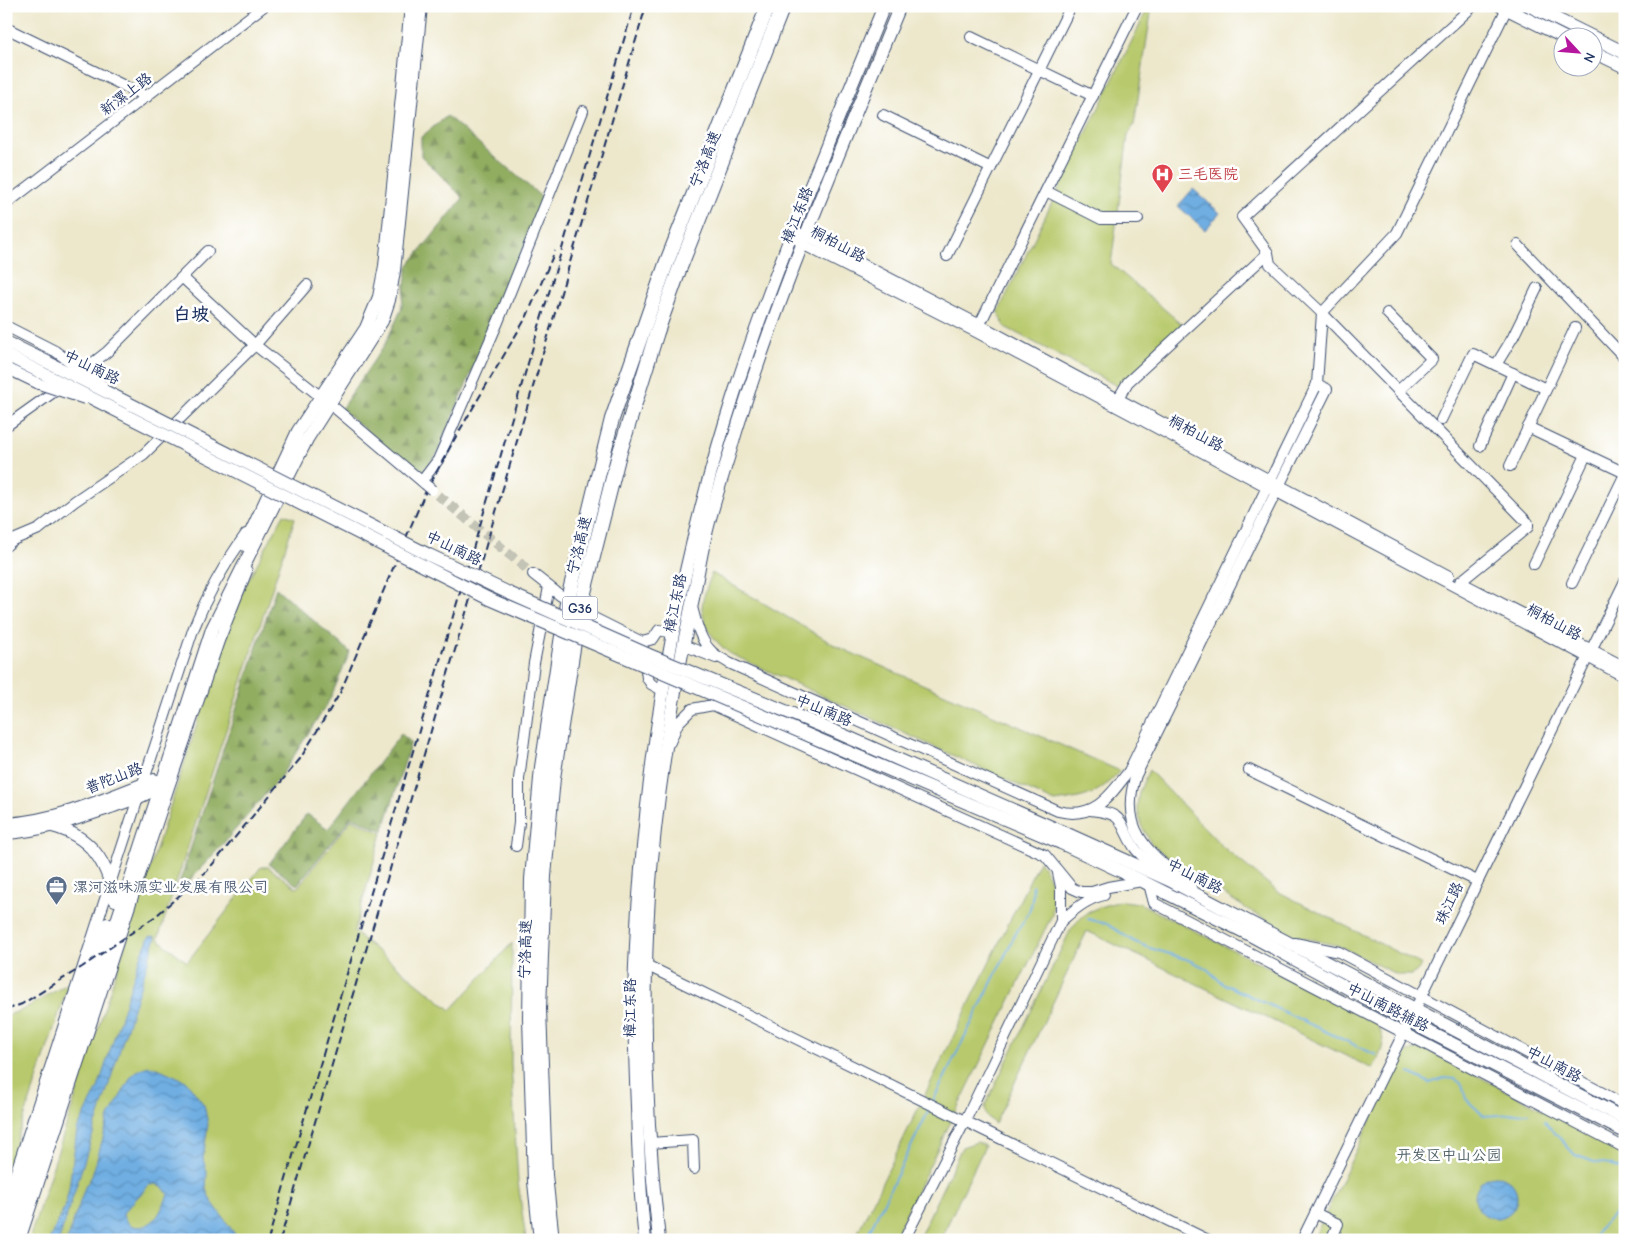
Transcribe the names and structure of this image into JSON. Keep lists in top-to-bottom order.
{
  "streets": {
    "highway": ["宁洛高速", "G36"],
    "main road": ["樟江东路", "中山南路", "普陀山路"],
    "street": [
      "新漯上路",
      "桐柏山路",
      "珠江路",
      "中山南路辅路"
    ]
  },
  "crossings": [
    ["樟江东路", "桐柏山路"],
    ["桐柏山路", "珠江路"],
    ["中山南路", "珠江路"],
    ["中山南路", "中山南路辅路"],
    ["珠江路", "中山南路辅路"]
  ],
  "districts": ["白坡"],
  "parks": ["开发区中山公园"],
  "places": {
    "hospital": ["三毛医院"],
    "office": ["漯河滋味源实业发展有限公司"]
  },
  "north": "bottom right"
}
